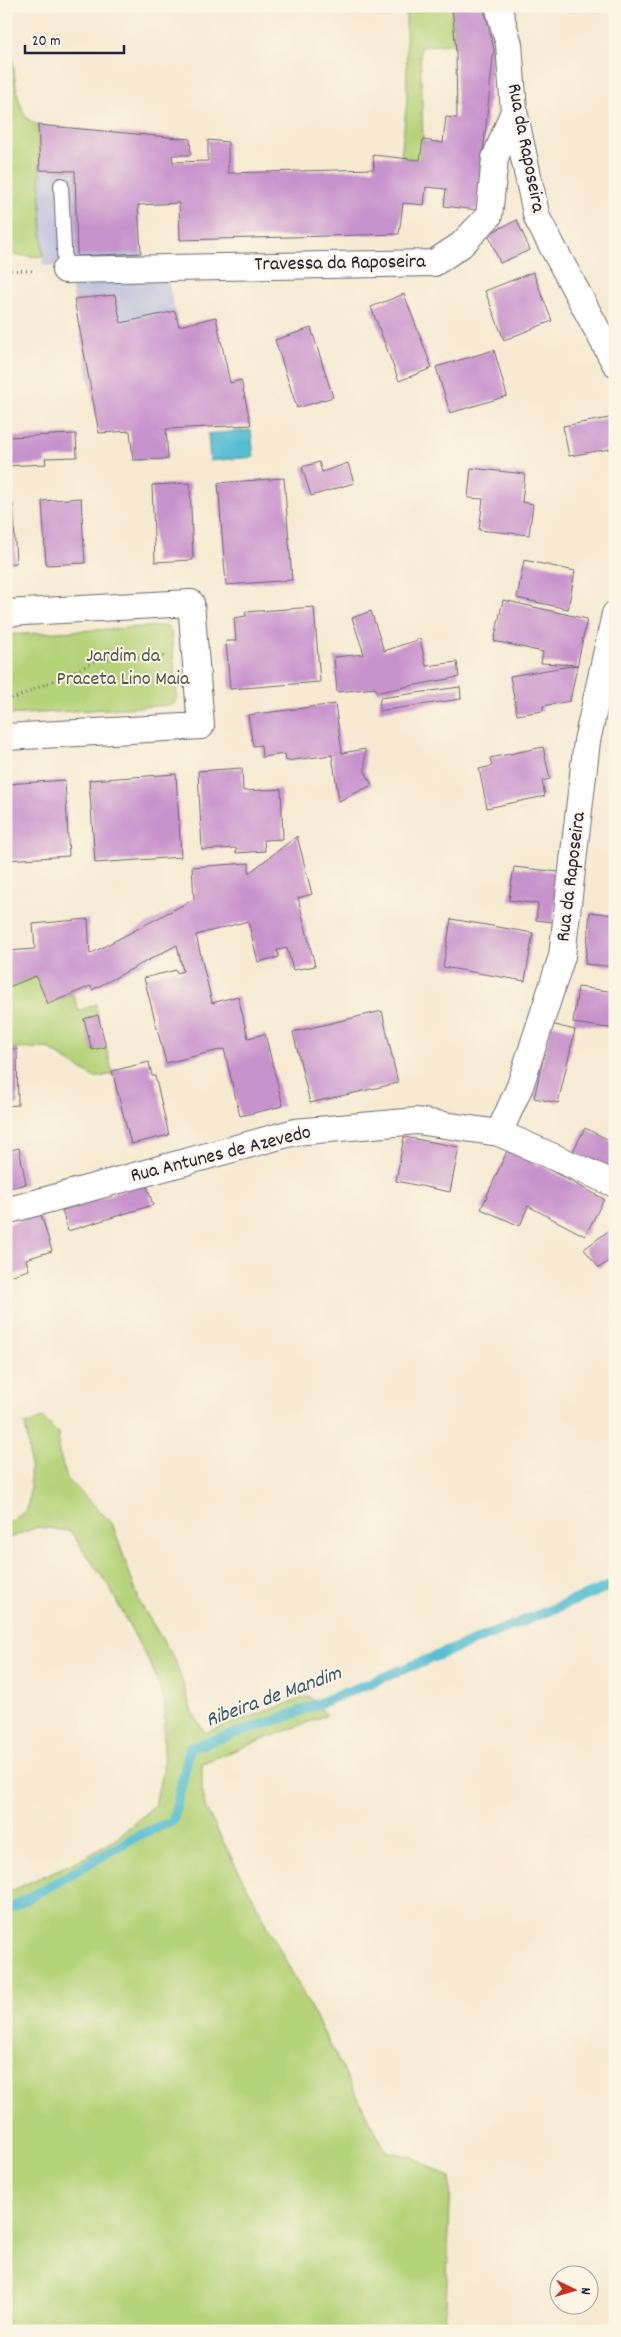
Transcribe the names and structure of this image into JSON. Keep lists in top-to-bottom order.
{
  "streets": {
    "street": ["Rua da Raposeira", "Travessa da Raposeira", "Rua Antunes de Azevedo"]
  },
  "crossings": [
    ["Rua da Raposeira", "Travessa da Raposeira"],
    ["Rua da Raposeira", "Rua Antunes de Azevedo"]
  ],
  "water": ["Ribeira de Mandim"],
  "parks": ["Jardim da Praceta Lino Maia"],
  "scale_bar": "20 m",
  "north": "right"
}
